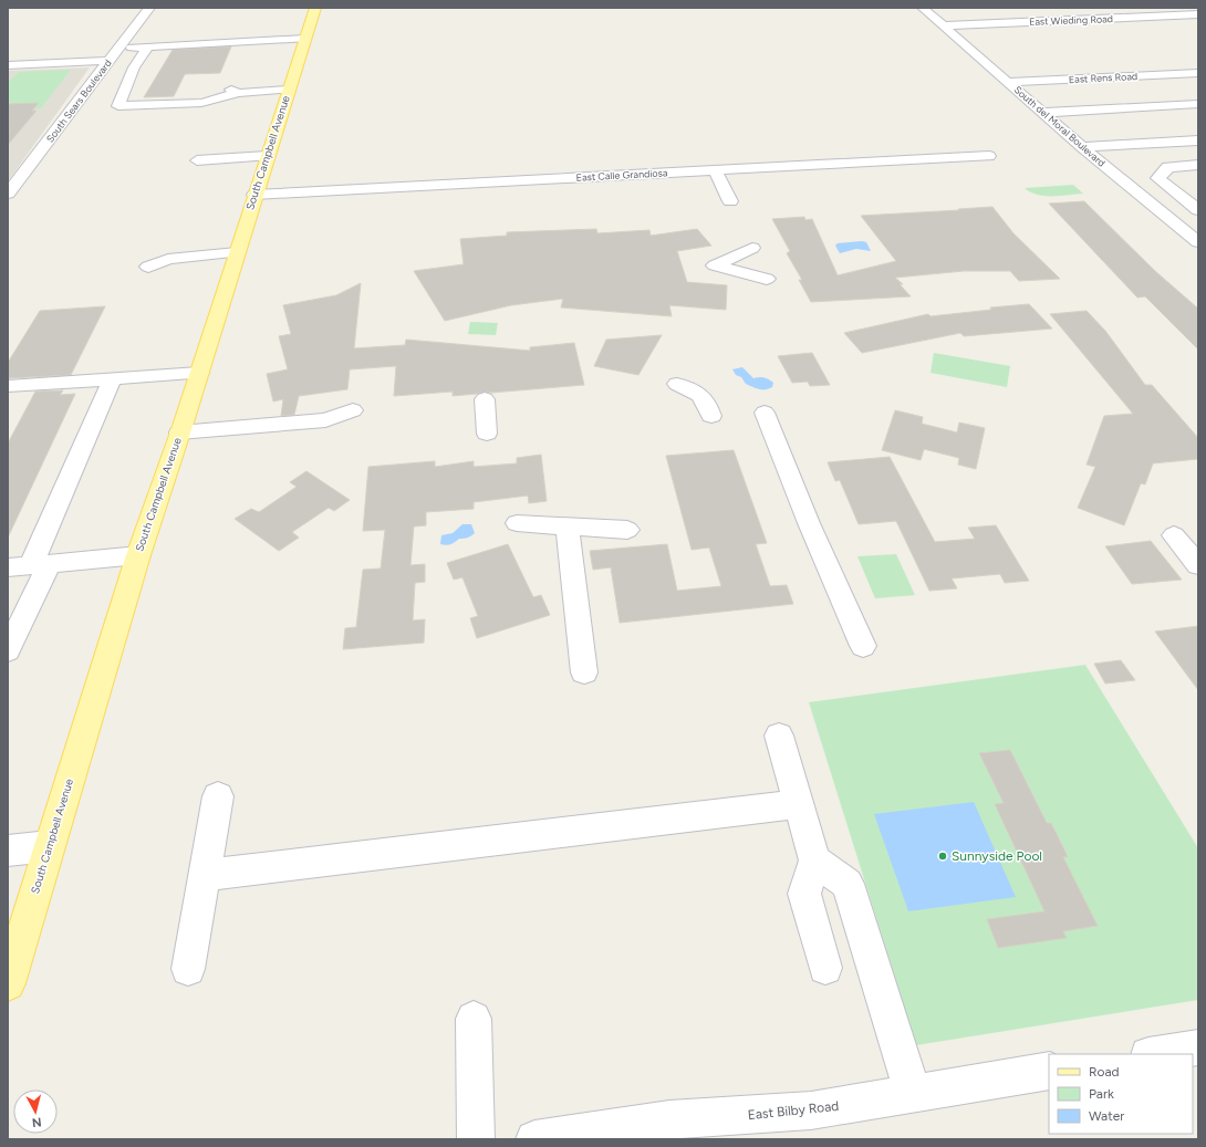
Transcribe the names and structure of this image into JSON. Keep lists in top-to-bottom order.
{
  "streets": {
    "main road": ["South Campbell Avenue"],
    "street": [
      "East Wieding Road",
      "East Rens Road",
      "South Sears Boulevard",
      "South del Moral Boulevard",
      "East Calle Grandiosa",
      "East Bilby Road"
    ]
  },
  "crossings": [
    ["East Wieding Road", "South del Moral Boulevard"],
    ["East Rens Road", "South del Moral Boulevard"],
    ["South Campbell Avenue", "East Calle Grandiosa"]
  ],
  "places": ["Sunnyside Pool"],
  "legend": ["Road", "Park", "Water"],
  "north": "bottom"
}
